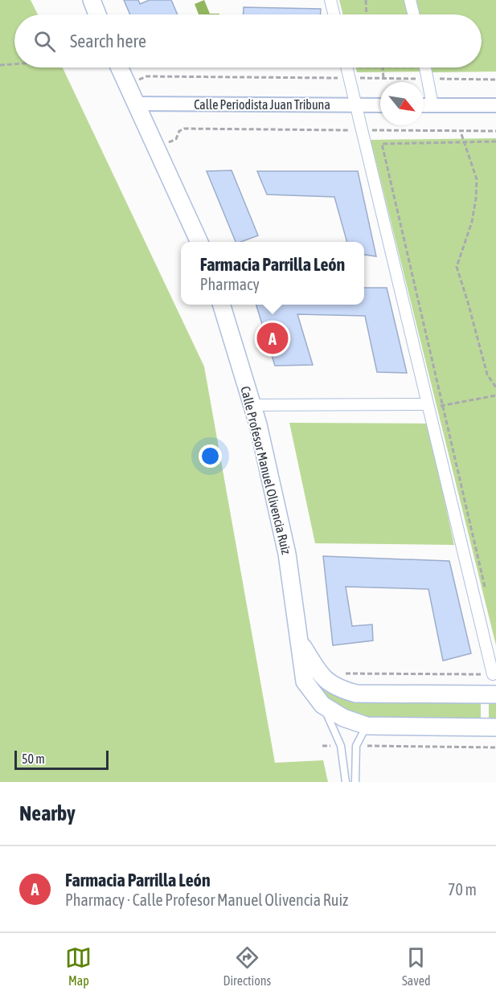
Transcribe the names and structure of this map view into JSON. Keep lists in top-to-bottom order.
{
  "streets": {
    "street": ["Calle Periodista Juan Tribuna", "Calle Profesor Manuel Olivencia Ruiz"]
  },
  "scale_bar": "50 m",
  "north": "bottom right",
  "page": {
    "search": "Search here",
    "popup": ["Farmacia Parrilla León", "Pharmacy"],
    "pins": "A",
    "scale": "50 m",
    "heading": "Nearby",
    "list": [
      {
        "mark": "A",
        "name": "Farmacia Parrilla León",
        "note": "Pharmacy · Calle Profesor Manuel Olivencia Ruiz",
        "value": "70 m"
      }
    ],
    "nav": ["Map", "Directions", "Saved"]
  }
}
